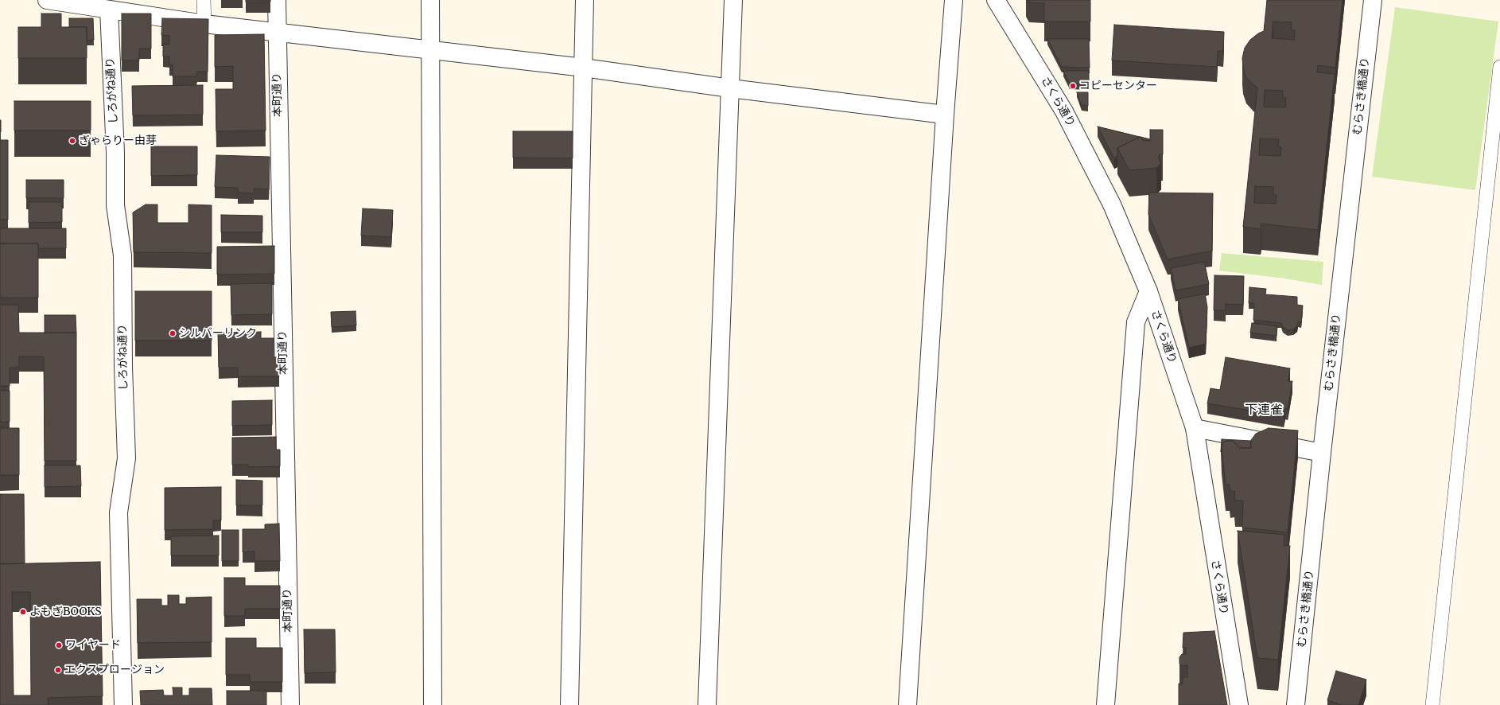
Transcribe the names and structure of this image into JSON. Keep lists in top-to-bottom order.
{
  "streets": {
    "street": [
      "しろがね通り",
      "本町通り",
      "むらさき橋通り",
      "さくら通り"
    ]
  },
  "districts": ["下連雀"],
  "places": [
    "コピーセンター",
    "ぎゃらりー由芽",
    "シルバーリンク",
    "よもぎBOOKS",
    "ワイヤード",
    "エクスプロージョン"
  ]
}
